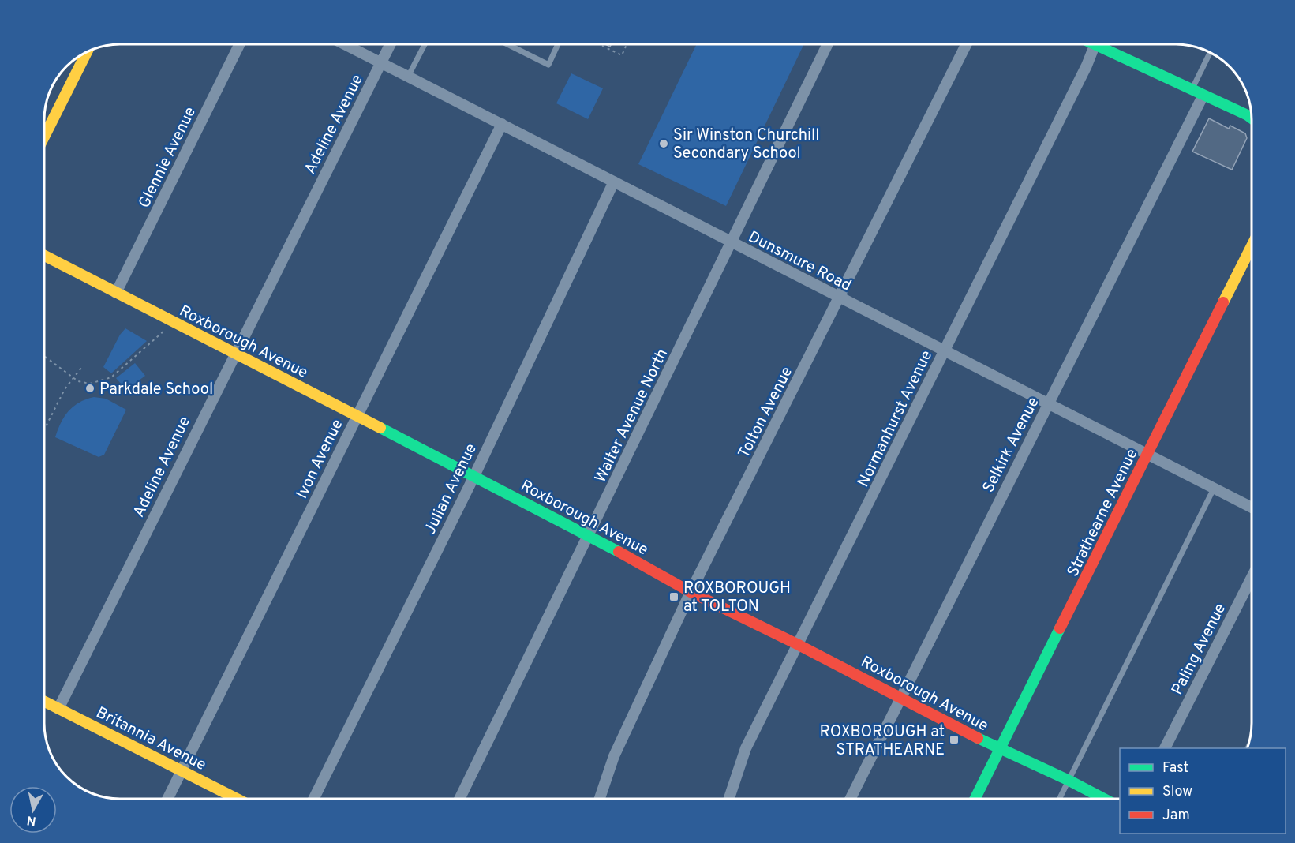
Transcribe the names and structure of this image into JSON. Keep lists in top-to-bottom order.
{
  "streets": {
    "street": [
      "Adeline Avenue",
      "Glennie Avenue",
      "Dunsmure Road",
      "Roxborough Avenue",
      "Tolton Avenue",
      "Walter Avenue North",
      "Normanhurst Avenue",
      "Selkirk Avenue",
      "Ivon Avenue",
      "Julian Avenue",
      "Strathearne Avenue",
      "Paling Avenue",
      "Britannia Avenue"
    ]
  },
  "crossings": [
    ["Adeline Avenue", "Dunsmure Road"],
    ["Adeline Avenue", "Roxborough Avenue"],
    ["Adeline Avenue", "Britannia Avenue"],
    ["Glennie Avenue", "Roxborough Avenue"],
    ["Dunsmure Road", "Tolton Avenue"],
    ["Dunsmure Road", "Walter Avenue North"],
    ["Dunsmure Road", "Normanhurst Avenue"],
    ["Dunsmure Road", "Selkirk Avenue"],
    ["Dunsmure Road", "Ivon Avenue"],
    ["Dunsmure Road", "Julian Avenue"],
    ["Dunsmure Road", "Strathearne Avenue"],
    ["Roxborough Avenue", "Tolton Avenue"],
    ["Roxborough Avenue", "Walter Avenue North"],
    ["Roxborough Avenue", "Normanhurst Avenue"],
    ["Roxborough Avenue", "Selkirk Avenue"],
    ["Roxborough Avenue", "Ivon Avenue"],
    ["Roxborough Avenue", "Julian Avenue"],
    ["Roxborough Avenue", "Strathearne Avenue"],
    ["Ivon Avenue", "Britannia Avenue"]
  ],
  "places": {
    "other": ["Sir Winston Churchill Secondary School", "Parkdale School"],
    "transit": ["ROXBOROUGH at TOLTON", "ROXBOROUGH at STRATHEARNE"]
  },
  "legend": ["Fast", "Slow", "Jam"],
  "north": "bottom"
}
